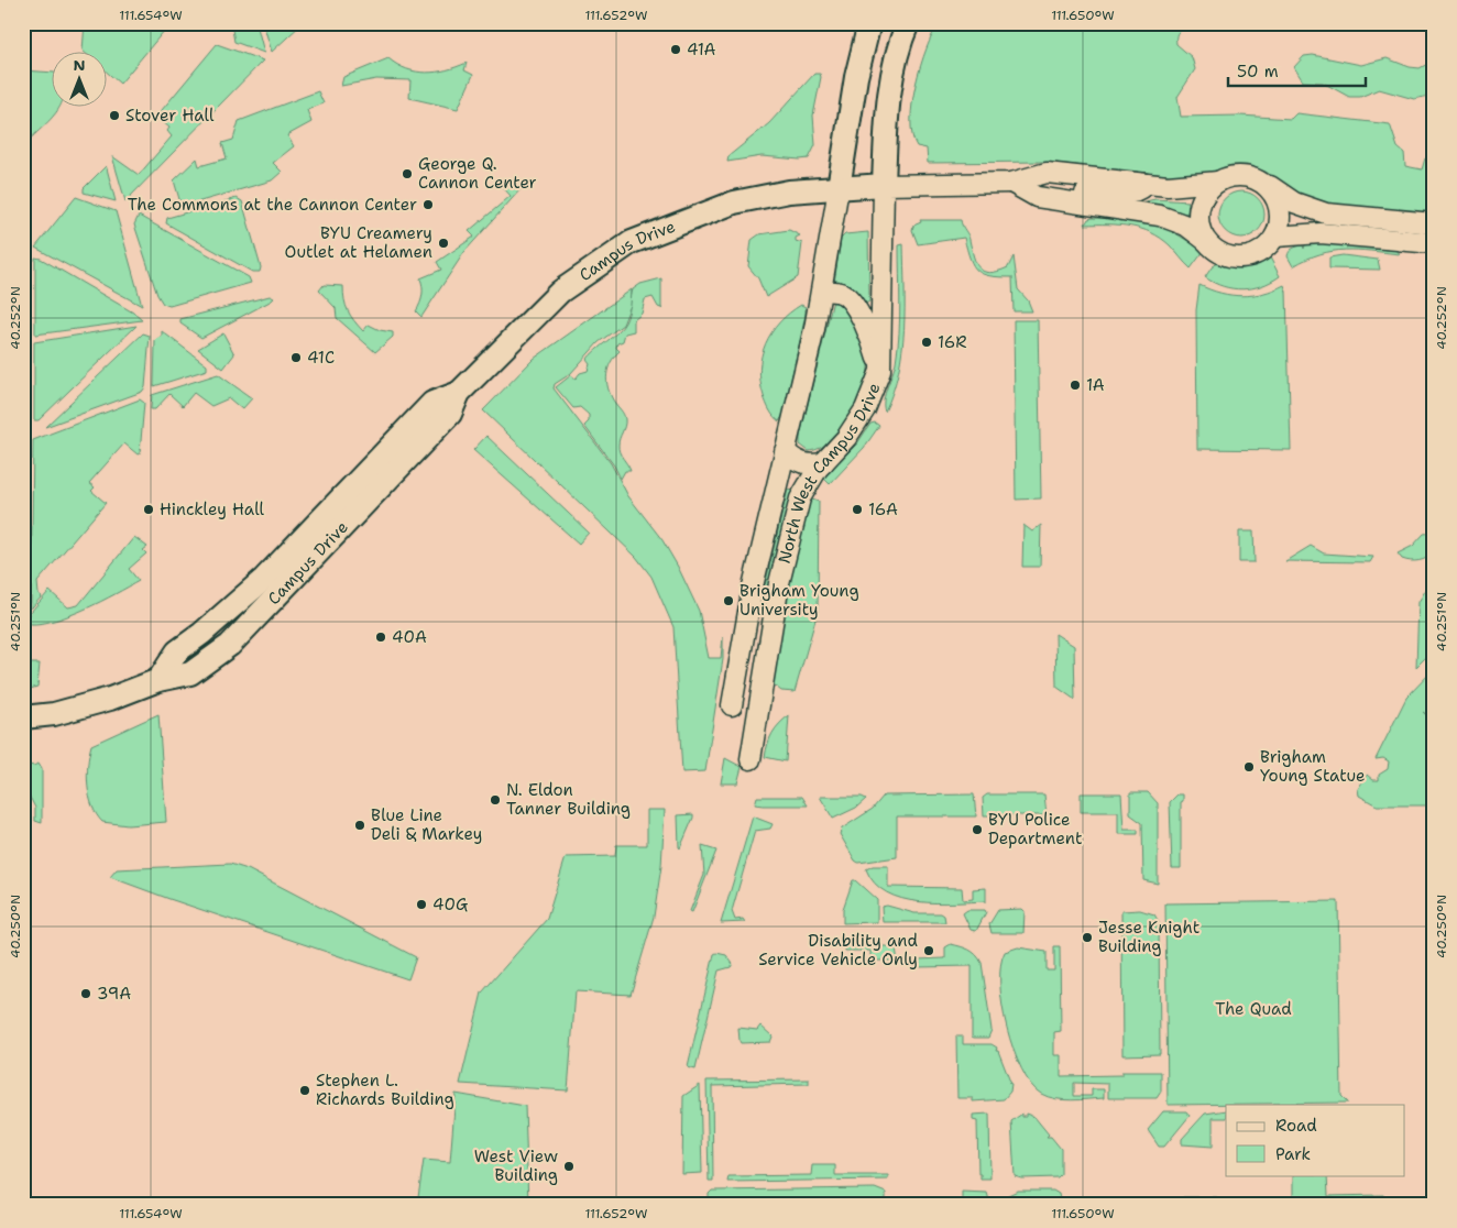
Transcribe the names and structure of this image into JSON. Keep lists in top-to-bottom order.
{
  "streets": {
    "main road": ["Campus Drive"],
    "street": ["North West Campus Drive"]
  },
  "crossings": [
    ["Campus Drive", "North West Campus Drive"]
  ],
  "parks": ["The Quad"],
  "places": [
    "41A",
    "Stover Hall",
    "George Q. Cannon Center",
    "The Commons at the Cannon Center",
    "BYU Creamery Outlet at Helamen",
    "16R",
    "41C",
    "1A",
    "Hinckley Hall",
    "16A",
    "Brigham Young University",
    "40A",
    "Brigham Young Statue",
    "N. Eldon Tanner Building",
    "Blue Line Deli & Markey",
    "BYU Police Department",
    "40G",
    "Jesse Knight Building",
    "Disability and Service Vehicle Only",
    "39A",
    "Stephen L. Richards Building",
    "West View Building"
  ],
  "legend": ["Road", "Park"],
  "scale_bar": "50 m",
  "north": "top",
  "coordinates": [
    "111.654°W",
    "111.652°W",
    "111.650°W",
    "40.252°N",
    "40.251°N",
    "40.250°N"
  ]
}
